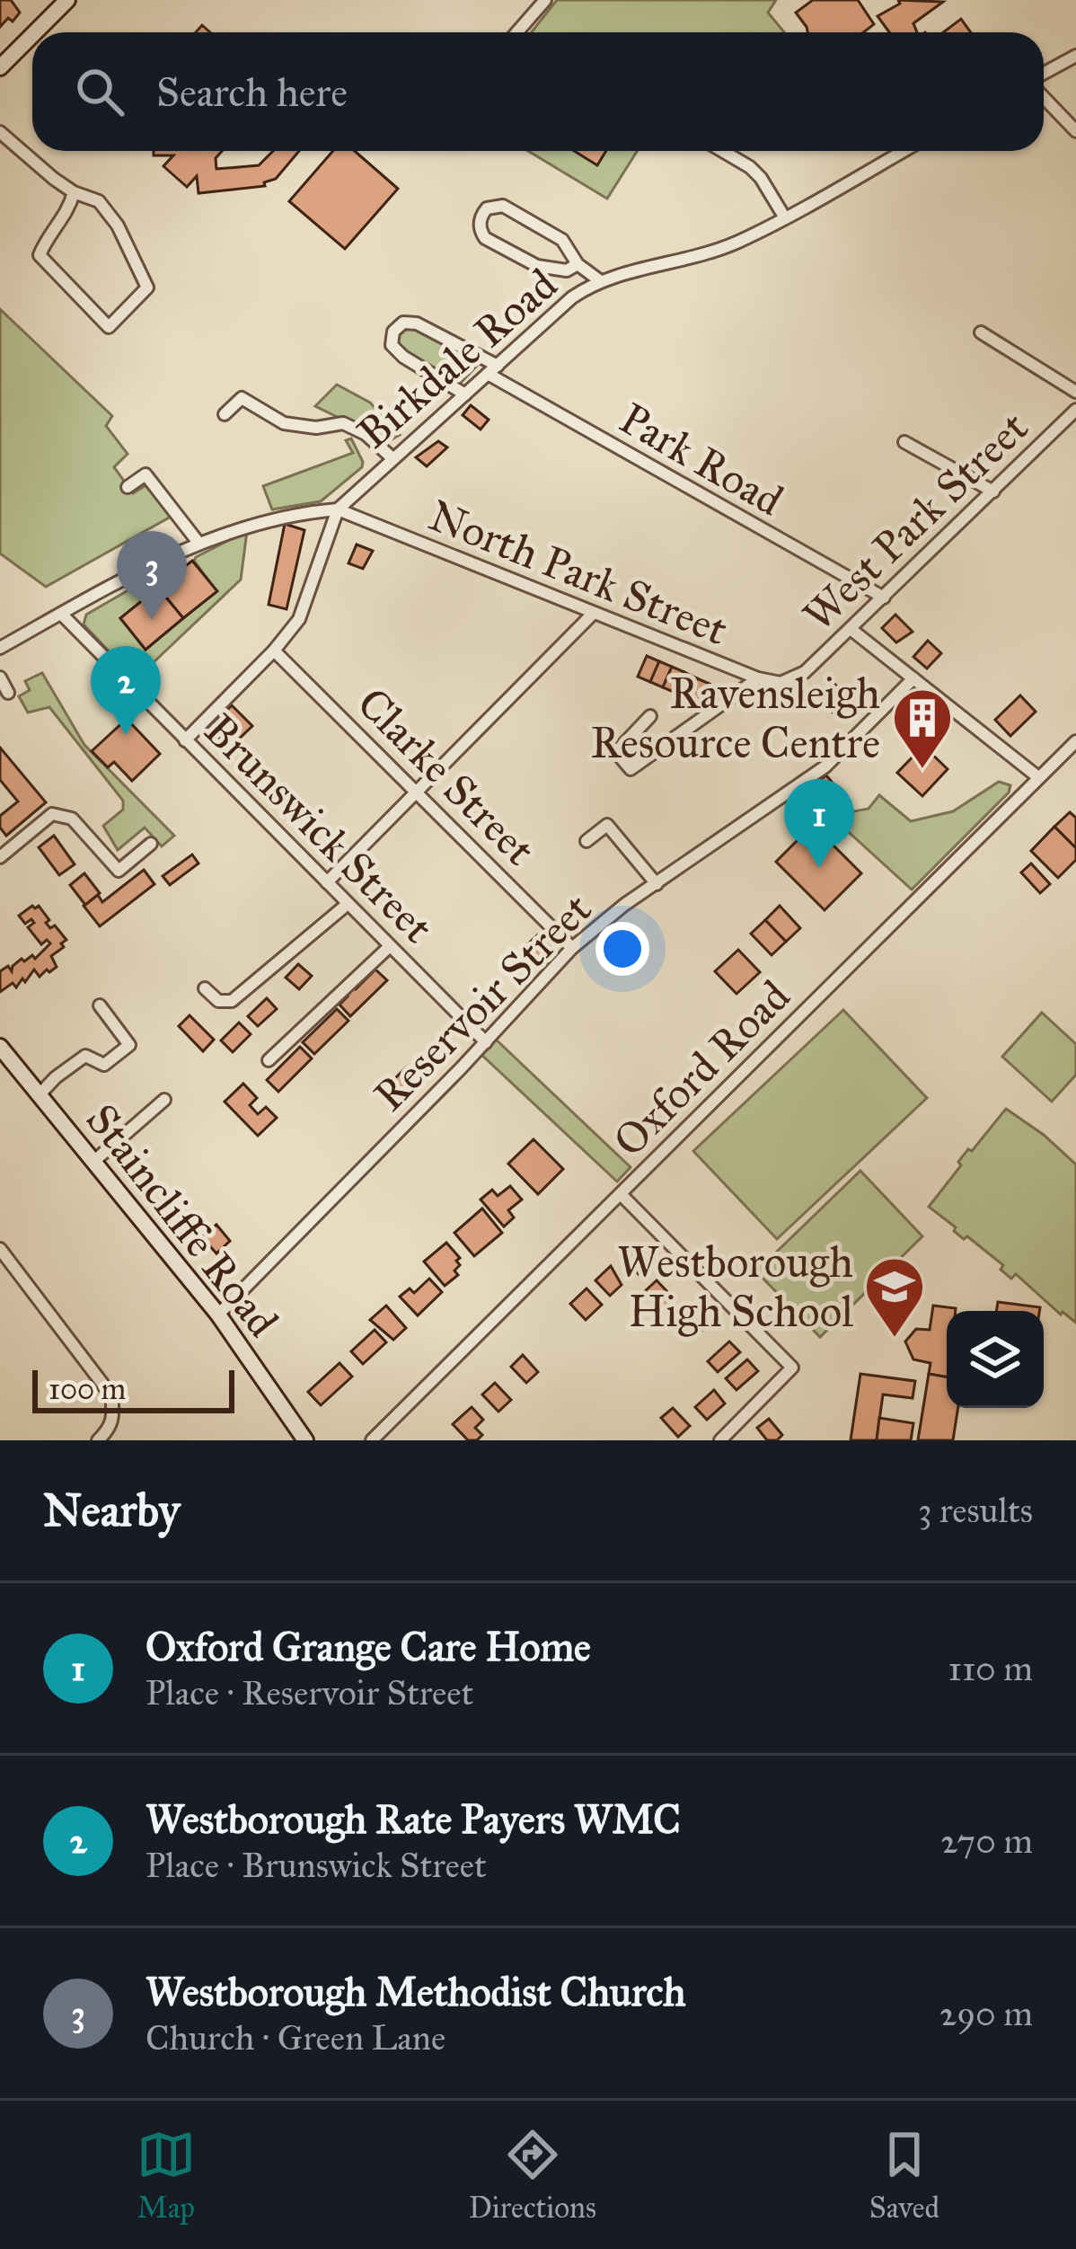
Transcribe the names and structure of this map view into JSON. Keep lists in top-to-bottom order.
{
  "streets": {
    "street": [
      "Birkdale Road",
      "Park Road",
      "West Park Street",
      "North Park Street",
      "Clarke Street",
      "Brunswick Street",
      "Reservoir Street",
      "Oxford Road",
      "Staincliffe Road"
    ]
  },
  "crossings": [
    ["Birkdale Road", "Park Road"],
    ["Birkdale Road", "North Park Street"],
    ["Park Road", "West Park Street"],
    ["West Park Street", "North Park Street"],
    ["Clarke Street", "Reservoir Street"],
    ["Brunswick Street", "Reservoir Street"],
    ["Reservoir Street", "Staincliffe Road"]
  ],
  "places": {
    "building": ["Ravensleigh Resource Centre"],
    "school or university": ["Westborough High School"]
  },
  "scale_bar": "100 m",
  "page": {
    "search": "Search here",
    "pins": ["3", "2", "1"],
    "scale": "100 m",
    "heading": ["Nearby", "3 results"],
    "list": [
      {
        "mark": "1",
        "name": "Oxford Grange Care Home",
        "note": "Place · Reservoir Street",
        "value": "110 m"
      },
      {
        "mark": "2",
        "name": "Westborough Rate Payers WMC",
        "note": "Place · Brunswick Street",
        "value": "270 m"
      },
      {
        "mark": "3",
        "name": "Westborough Methodist Church",
        "note": "Church · Green Lane",
        "value": "290 m"
      }
    ],
    "nav": ["Map", "Directions", "Saved"]
  }
}
